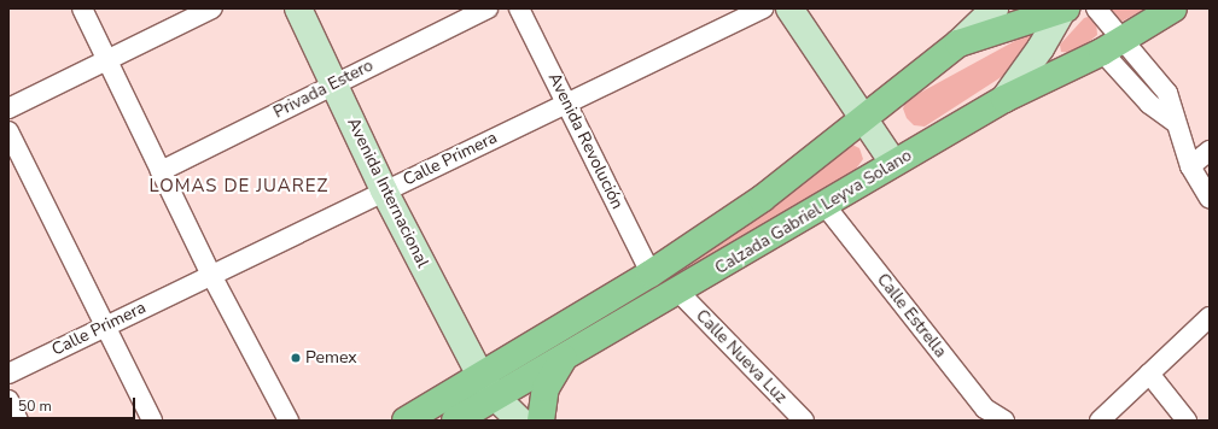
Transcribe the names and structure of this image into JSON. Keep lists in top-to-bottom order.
{
  "streets": {
    "main road": ["Calzada Gabriel Leyva Solano"],
    "street": [
      "Privada Estero",
      "Avenida Revolución",
      "Calle Primera",
      "Avenida Internacional",
      "Calle Estrella",
      "Calle Nueva Luz"
    ]
  },
  "crossings": [
    ["Privada Estero", "Avenida Internacional"],
    ["Avenida Revolución", "Calle Primera"],
    ["Avenida Revolución", "Calzada Gabriel Leyva Solano"],
    ["Calle Primera", "Avenida Internacional"],
    ["Avenida Internacional", "Calzada Gabriel Leyva Solano"],
    ["Calzada Gabriel Leyva Solano", "Calle Estrella"],
    ["Calzada Gabriel Leyva Solano", "Calle Nueva Luz"]
  ],
  "districts": ["LOMAS DE JUAREZ"],
  "places": ["Pemex"],
  "scale_bar": "50 m"
}
